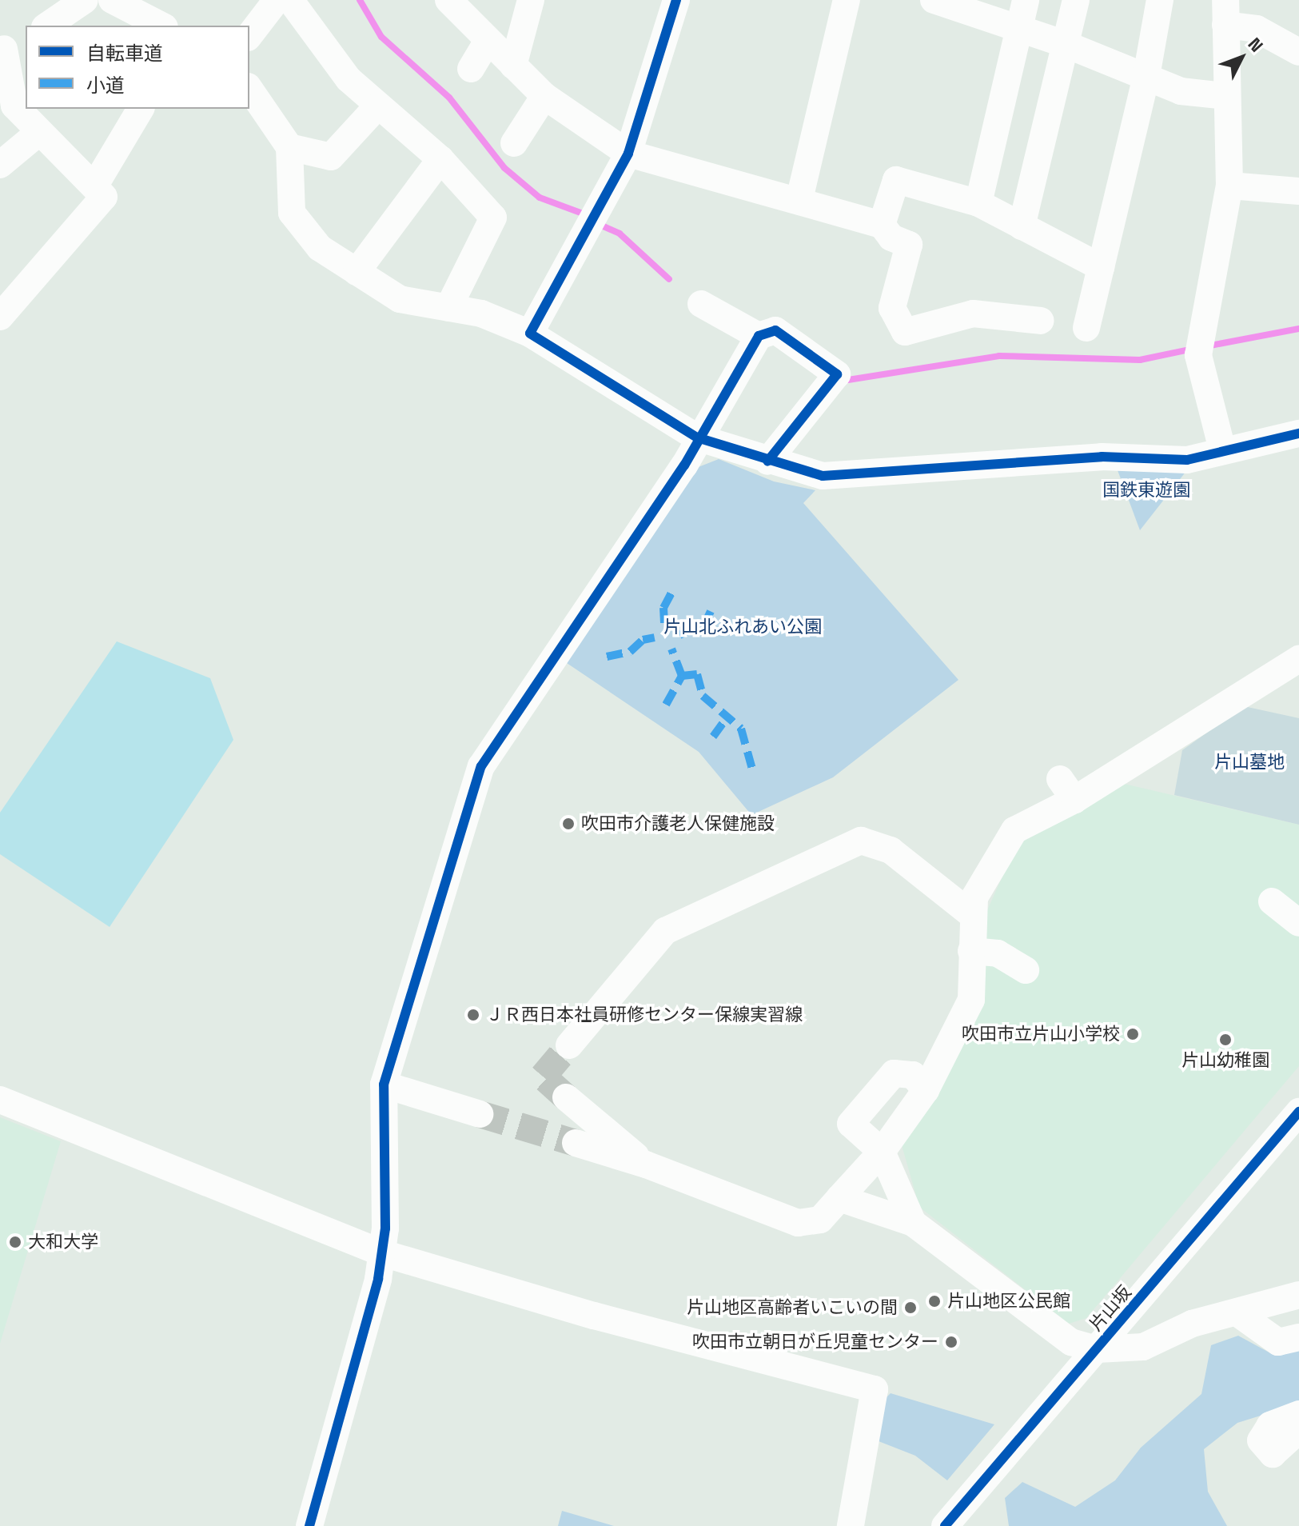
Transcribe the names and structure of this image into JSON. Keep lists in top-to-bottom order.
{
  "streets": {
    "street": ["片山坂"]
  },
  "parks": ["国鉄東遊園", "片山北ふれあい公園", "片山墓地"],
  "places": [
    "吹田市介護老人保健施設",
    "ＪＲ西日本社員研修センター保線実習線",
    "吹田市立片山小学校",
    "片山幼稚園",
    "大和大学",
    "片山地区公民館",
    "片山地区高齢者いこいの間",
    "吹田市立朝日が丘児童センター"
  ],
  "legend": ["自転車道", "小道"],
  "north": "top right"
}
